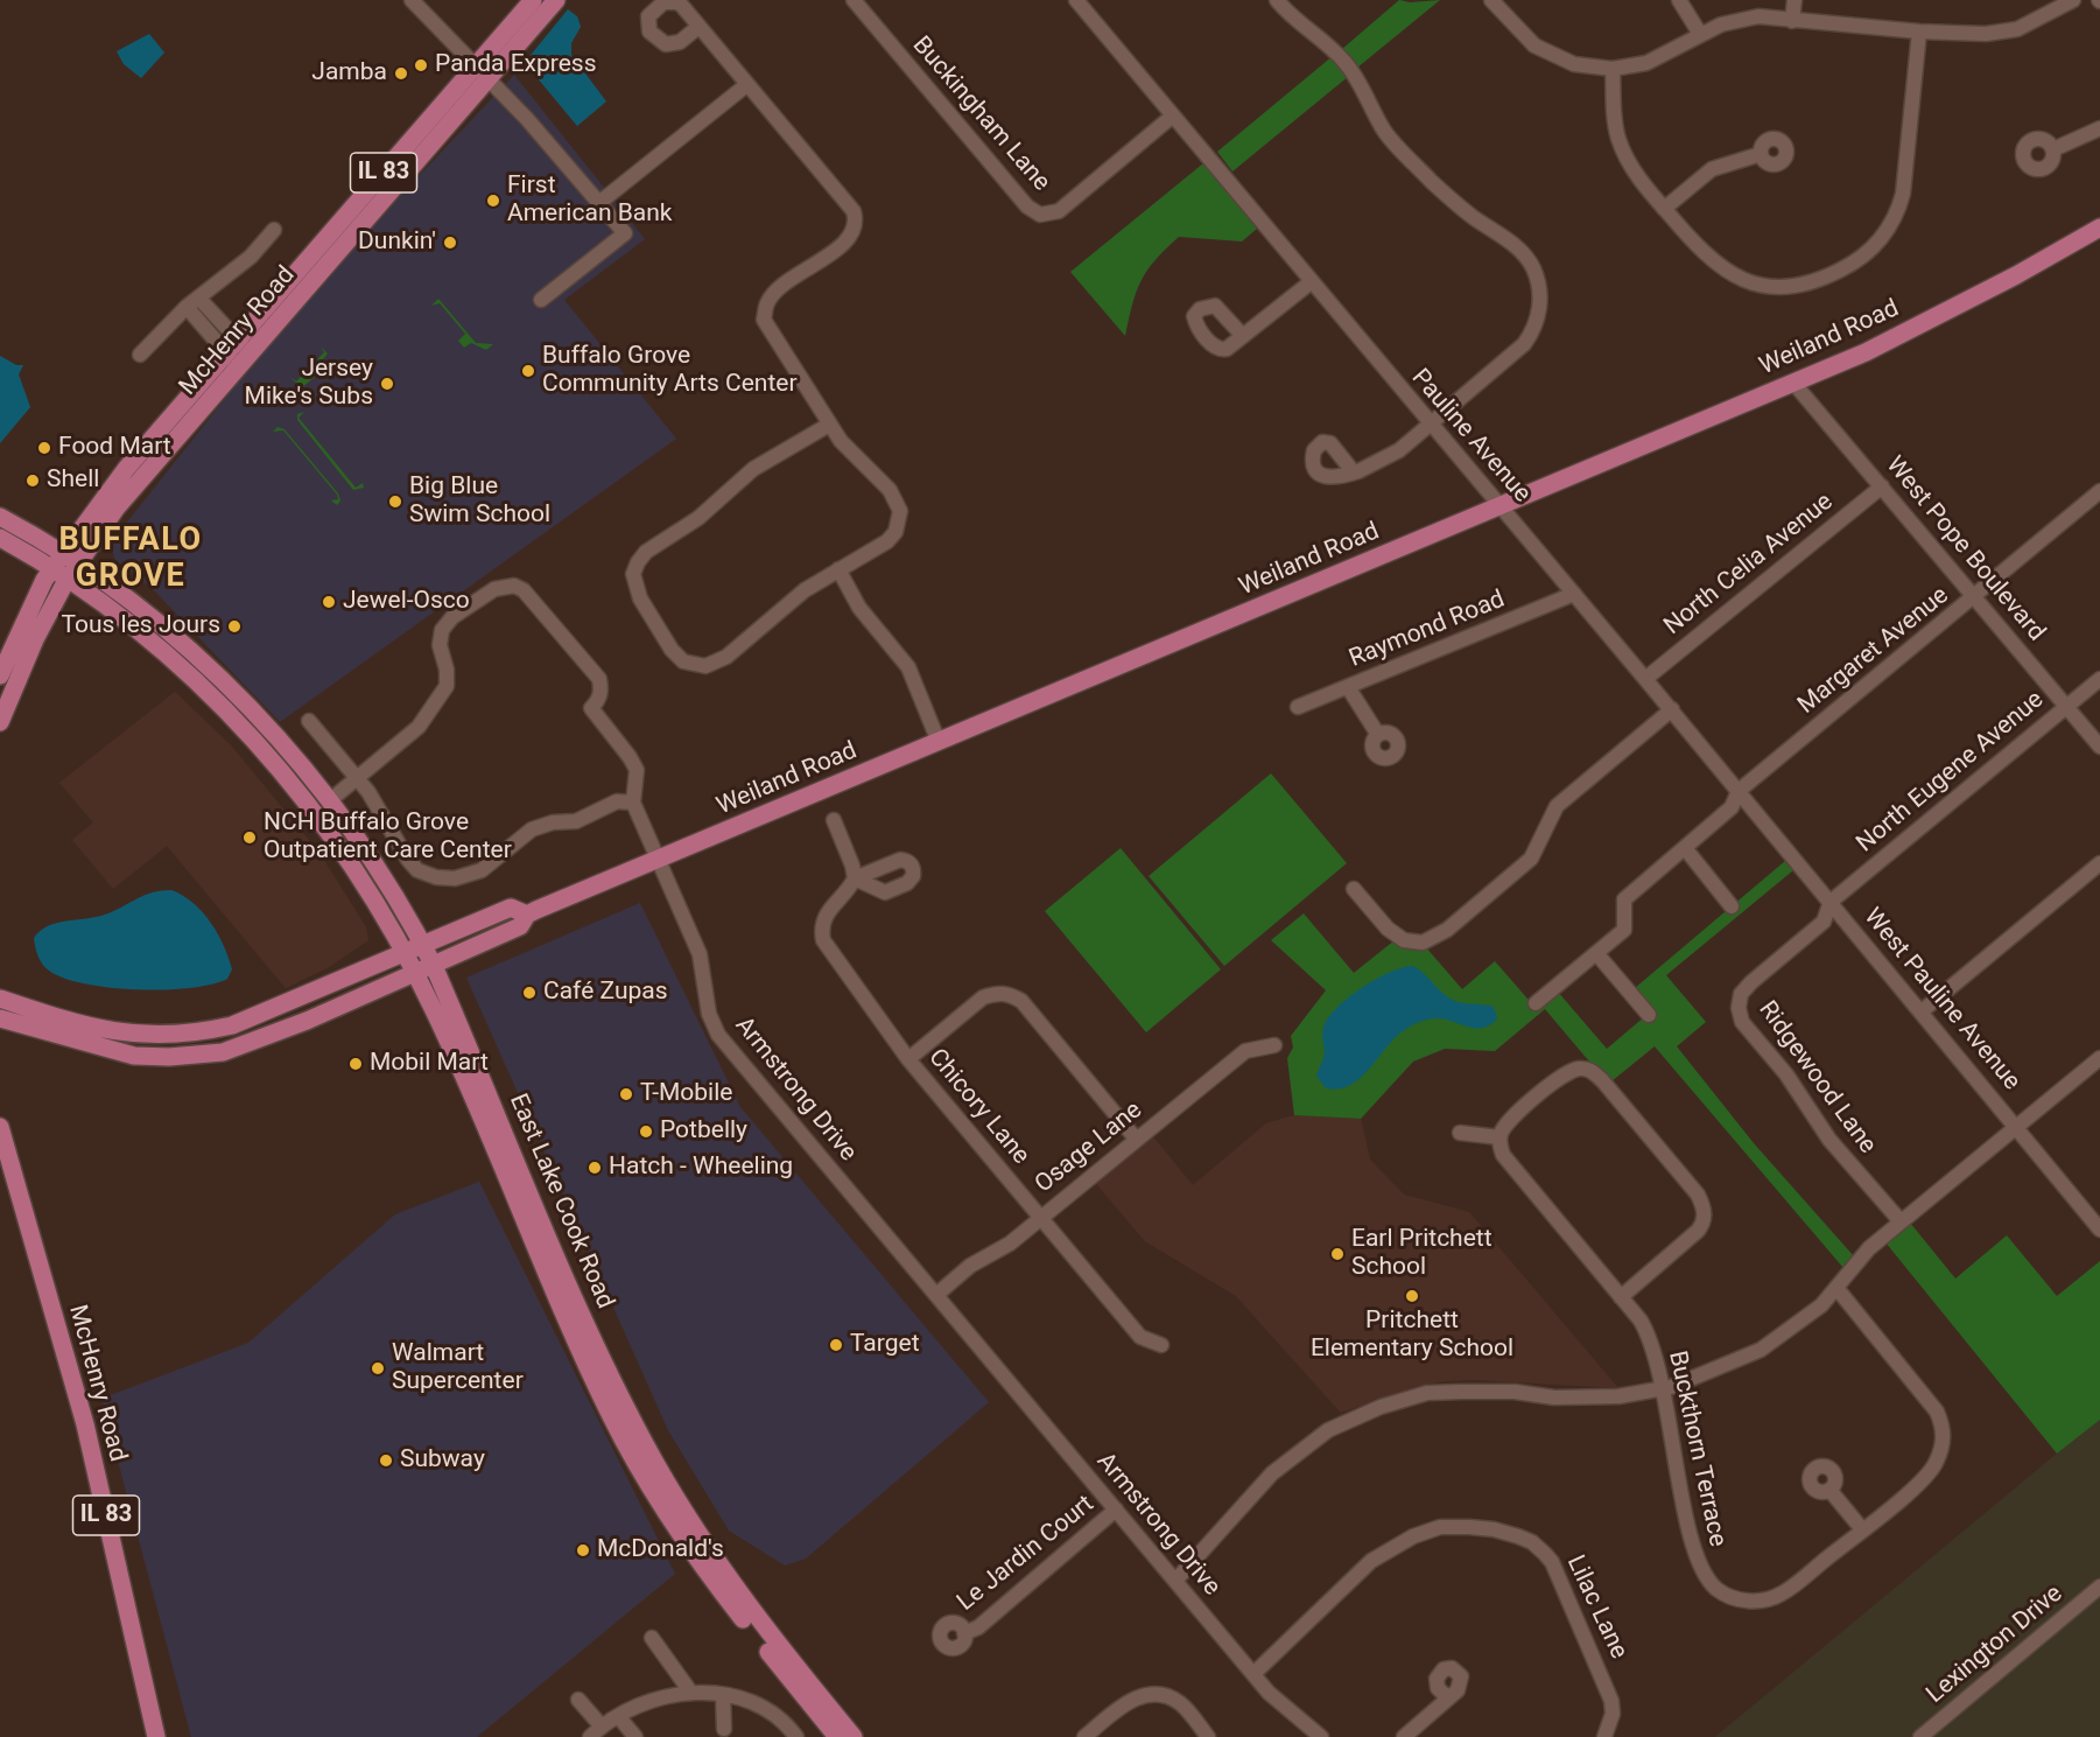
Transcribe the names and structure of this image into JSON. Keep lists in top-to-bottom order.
{
  "streets": {
    "main road": [
      "IL 83",
      "McHenry Road",
      "Weiland Road",
      "East Lake Cook Road"
    ],
    "street": [
      "Buckingham Lane",
      "Pauline Avenue",
      "West Pope Boulevard",
      "North Celia Avenue",
      "Raymond Road",
      "Margaret Avenue",
      "North Eugene Avenue",
      "West Pauline Avenue",
      "Ridgewood Lane",
      "Armstrong Drive",
      "Chicory Lane",
      "Osage Lane",
      "Buckthorn Terrace",
      "Le Jardin Court",
      "Lilac Lane",
      "Lexington Drive"
    ]
  },
  "crossings": [
    ["Buckingham Lane", "Pauline Avenue"],
    ["McHenry Road", "East Lake Cook Road"],
    ["Weiland Road", "Pauline Avenue"],
    ["Weiland Road", "West Pope Boulevard"],
    ["Weiland Road", "Armstrong Drive"],
    ["Weiland Road", "East Lake Cook Road"],
    ["Pauline Avenue", "North Celia Avenue"],
    ["Pauline Avenue", "Raymond Road"],
    ["Pauline Avenue", "Margaret Avenue"],
    ["Pauline Avenue", "North Eugene Avenue"],
    ["Pauline Avenue", "West Pauline Avenue"],
    ["Pauline Avenue", "Ridgewood Lane"],
    ["West Pope Boulevard", "North Celia Avenue"],
    ["West Pope Boulevard", "Margaret Avenue"],
    ["West Pope Boulevard", "North Eugene Avenue"],
    ["North Eugene Avenue", "West Pauline Avenue"],
    ["North Eugene Avenue", "Ridgewood Lane"],
    ["West Pauline Avenue", "Ridgewood Lane"],
    ["Armstrong Drive", "Osage Lane"],
    ["Armstrong Drive", "East Lake Cook Road"],
    ["Armstrong Drive", "Le Jardin Court"],
    ["Armstrong Drive", "Lilac Lane"],
    ["Chicory Lane", "Osage Lane"]
  ],
  "districts": ["BUFFALO GROVE"],
  "places": [
    "Panda Express",
    "Jamba",
    "First American Bank",
    "Dunkin'",
    "Buffalo Grove Community Arts Center",
    "Jersey Mike's Subs",
    "Food Mart",
    "Shell",
    "Big Blue Swim School",
    "Jewel-Osco",
    "Tous les Jours",
    "NCH Buffalo Grove Outpatient Care Center",
    "Café Zupas",
    "Mobil Mart",
    "T-Mobile",
    "Potbelly",
    "Hatch - Wheeling",
    "Earl Pritchett School",
    "Pritchett Elementary School",
    "Target",
    "Walmart Supercenter",
    "Subway",
    "McDonald's"
  ]
}
